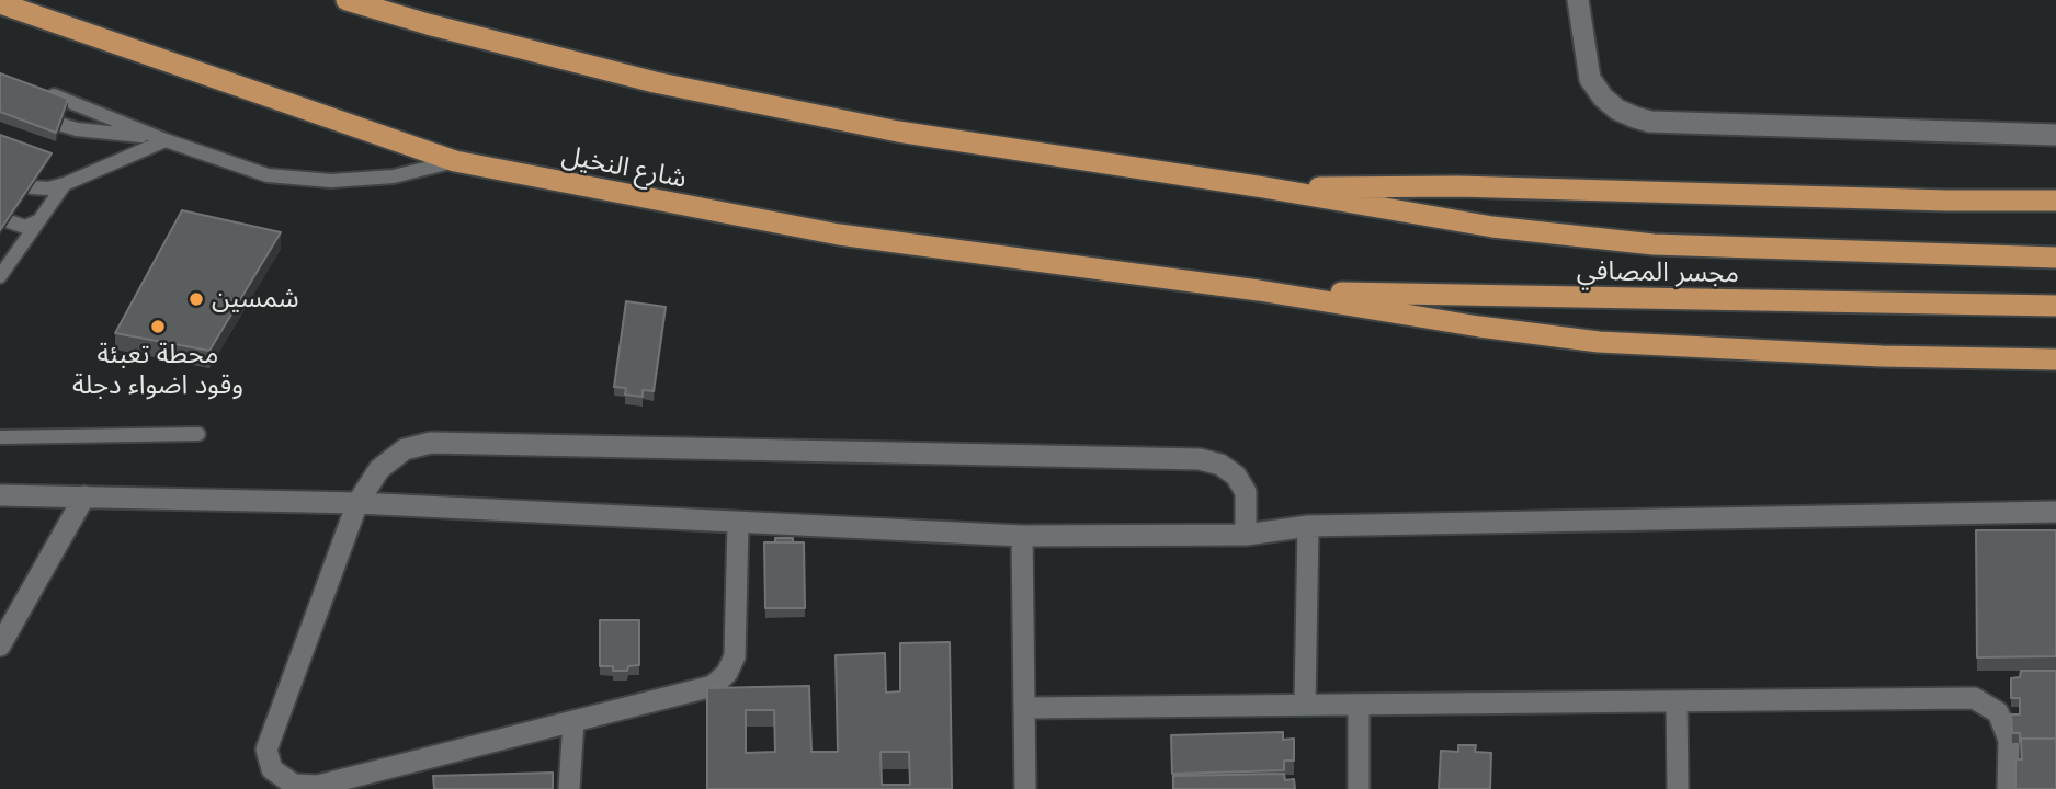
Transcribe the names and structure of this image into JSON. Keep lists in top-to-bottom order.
{
  "streets": {
    "highway": ["شارع النخيل", "مجسر المصافي"]
  },
  "crossings": [
    ["شارع النخيل", "مجسر المصافي"]
  ],
  "places": ["شمسين", "محطة تعبئة وقود اضواء دجلة"]
}
